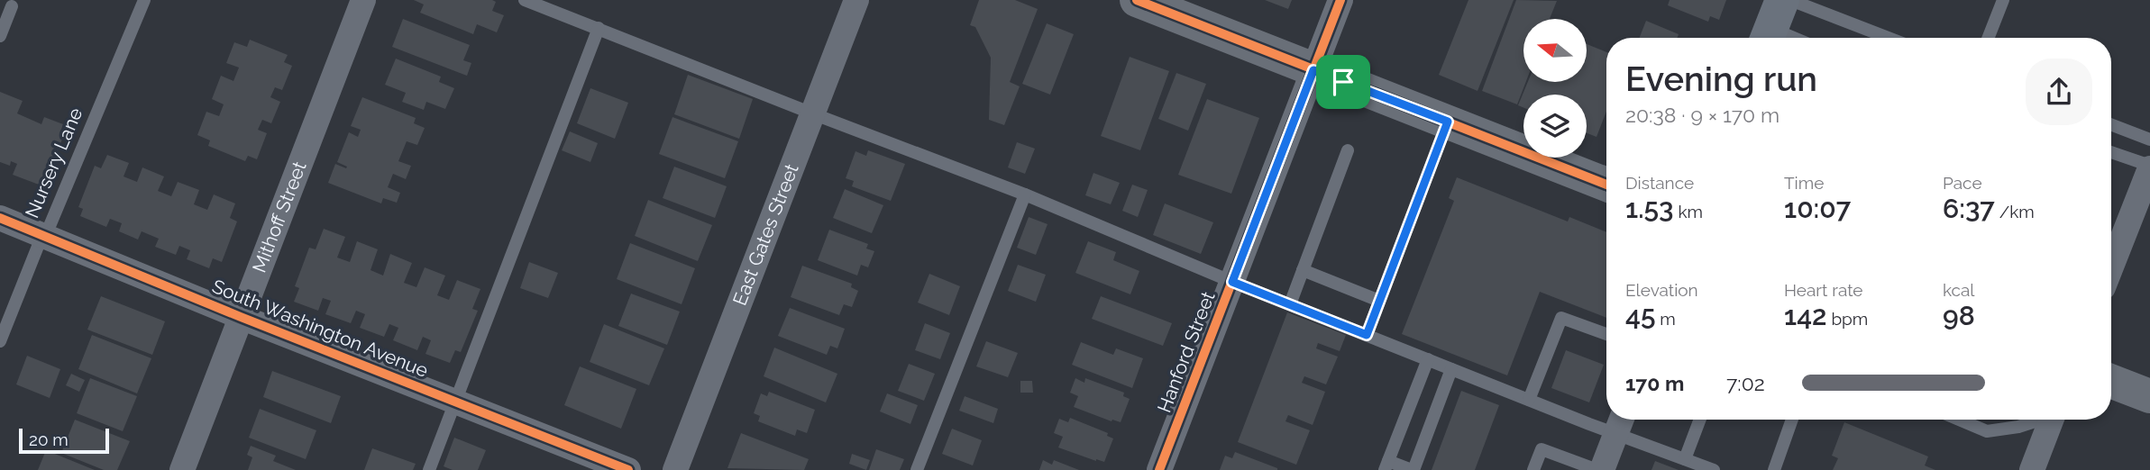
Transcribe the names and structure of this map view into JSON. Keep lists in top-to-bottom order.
{
  "streets": {
    "street": [
      "Mithoff Street",
      "East Gates Street",
      "South Washington Avenue",
      "Hanford Street"
    ],
    "lane": ["Nursery Lane"]
  },
  "crossings": [
    ["Nursery Lane", "South Washington Avenue"],
    ["Mithoff Street", "South Washington Avenue"]
  ],
  "scale_bar": "20 m",
  "north": "left",
  "page": {
    "heading": ["Evening run", "20:38 · 9 × 170 m"],
    "stats": [
      ["Distance", "1.53 km"],
      ["Time", "10:07"],
      ["Pace", "6:37 /km"],
      ["Elevation", "45 m"],
      ["Heart rate", "142 bpm"],
      ["kcal", "98"]
    ],
    "list": [
      {
        "name": "170 m",
        "note": "7:02"
      }
    ],
    "scale": "20 m"
  }
}
